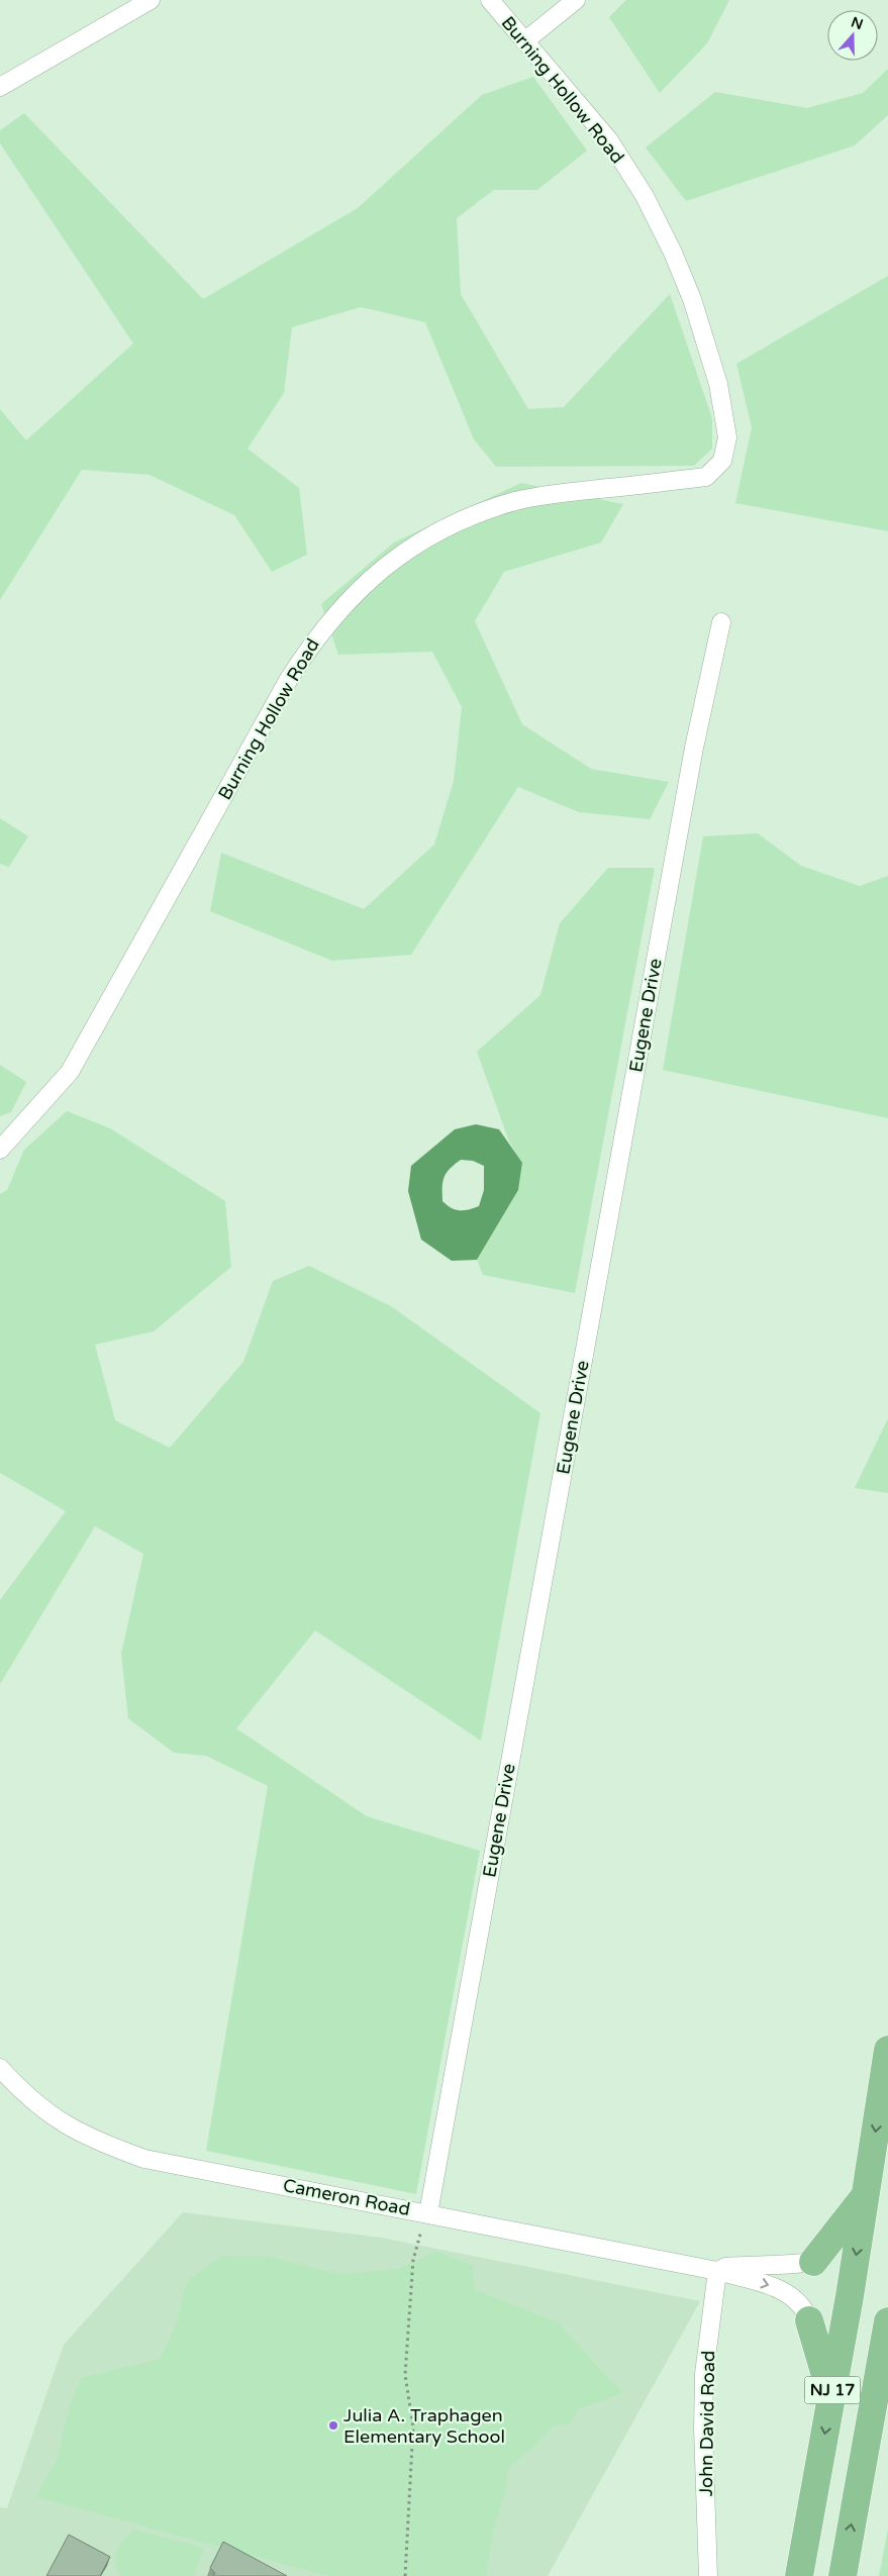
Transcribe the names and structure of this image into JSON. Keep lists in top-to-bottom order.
{
  "streets": {
    "highway": ["NJ 17"],
    "street": [
      "Burning Hollow Road",
      "Eugene Drive",
      "Cameron Road",
      "John David Road"
    ]
  },
  "crossings": [
    ["Eugene Drive", "Cameron Road"],
    ["Cameron Road", "John David Road"]
  ],
  "places": ["Julia A. Traphagen Elementary School"],
  "north": "top"
}
